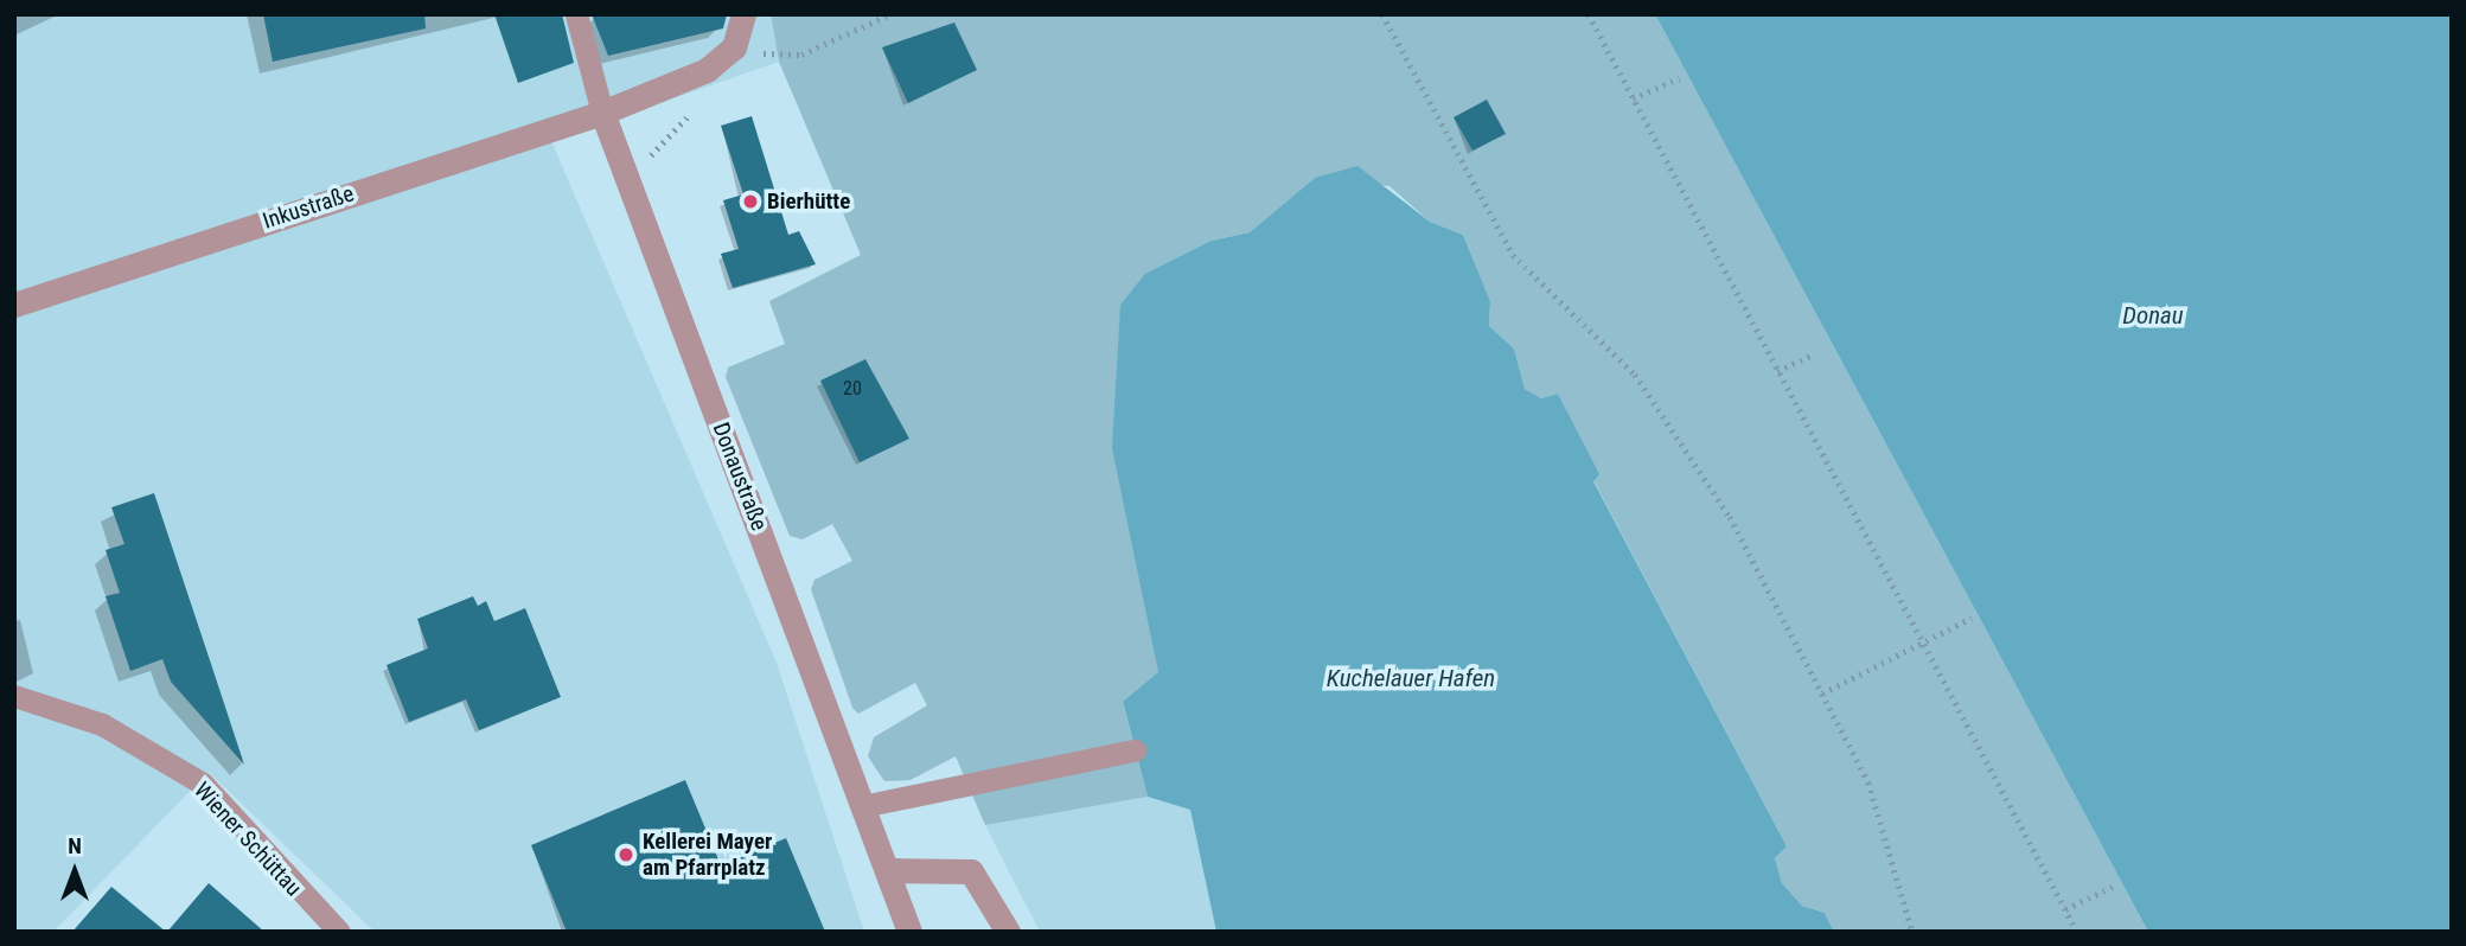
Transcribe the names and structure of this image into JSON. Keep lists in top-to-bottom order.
{
  "streets": {
    "street": ["Inkustraße", "Donaustraße"],
    "lane": ["Wiener Schüttau"]
  },
  "crossings": [
    ["Inkustraße", "Donaustraße"]
  ],
  "water": ["Donau", "Kuchelauer Hafen"],
  "places": ["Bierhütte", "Kellerei Mayer am Pfarrplatz"],
  "house_numbers": ["20"],
  "north": "top"
}
